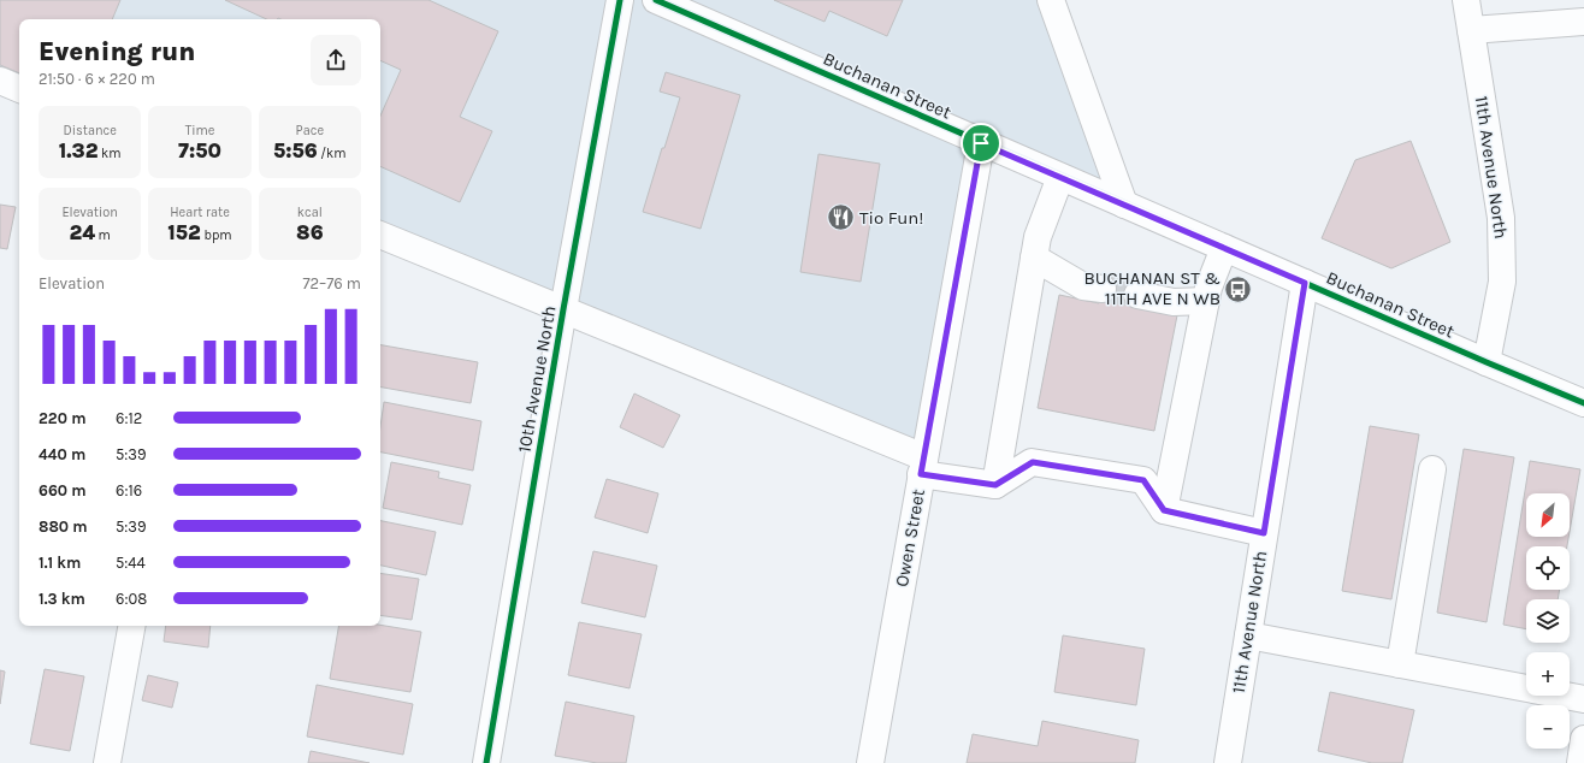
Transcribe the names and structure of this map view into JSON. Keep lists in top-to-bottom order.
{
  "streets": {
    "street": [
      "Buchanan Street",
      "11th Avenue North",
      "10th Avenue North",
      "Owen Street"
    ]
  },
  "crossings": [
    ["Buchanan Street", "11th Avenue North"],
    ["Buchanan Street", "Owen Street"]
  ],
  "places": {
    "restaurant": ["Tio Fun!"],
    "bus stop": ["BUCHANAN ST & 11TH AVE N WB"]
  },
  "north": "bottom left",
  "page": {
    "heading": ["Evening run", "21:50 · 6 × 220 m"],
    "stats": [
      ["Distance", "1.32 km"],
      ["Time", "7:50"],
      ["Pace", "5:56 /km"],
      ["Elevation", "24 m"],
      ["Heart rate", "152 bpm"],
      ["kcal", "86"]
    ],
    "chart": ["Elevation", "72–76 m"],
    "list": [
      {
        "name": "220 m",
        "note": "6:12"
      },
      {
        "name": "440 m",
        "note": "5:39"
      },
      {
        "name": "660 m",
        "note": "6:16"
      },
      {
        "name": "880 m",
        "note": "5:39"
      },
      {
        "name": "1.1 km",
        "note": "5:44"
      },
      {
        "name": "1.3 km",
        "note": "6:08"
      }
    ],
    "map_buttons": ["+", "−"]
  }
}
